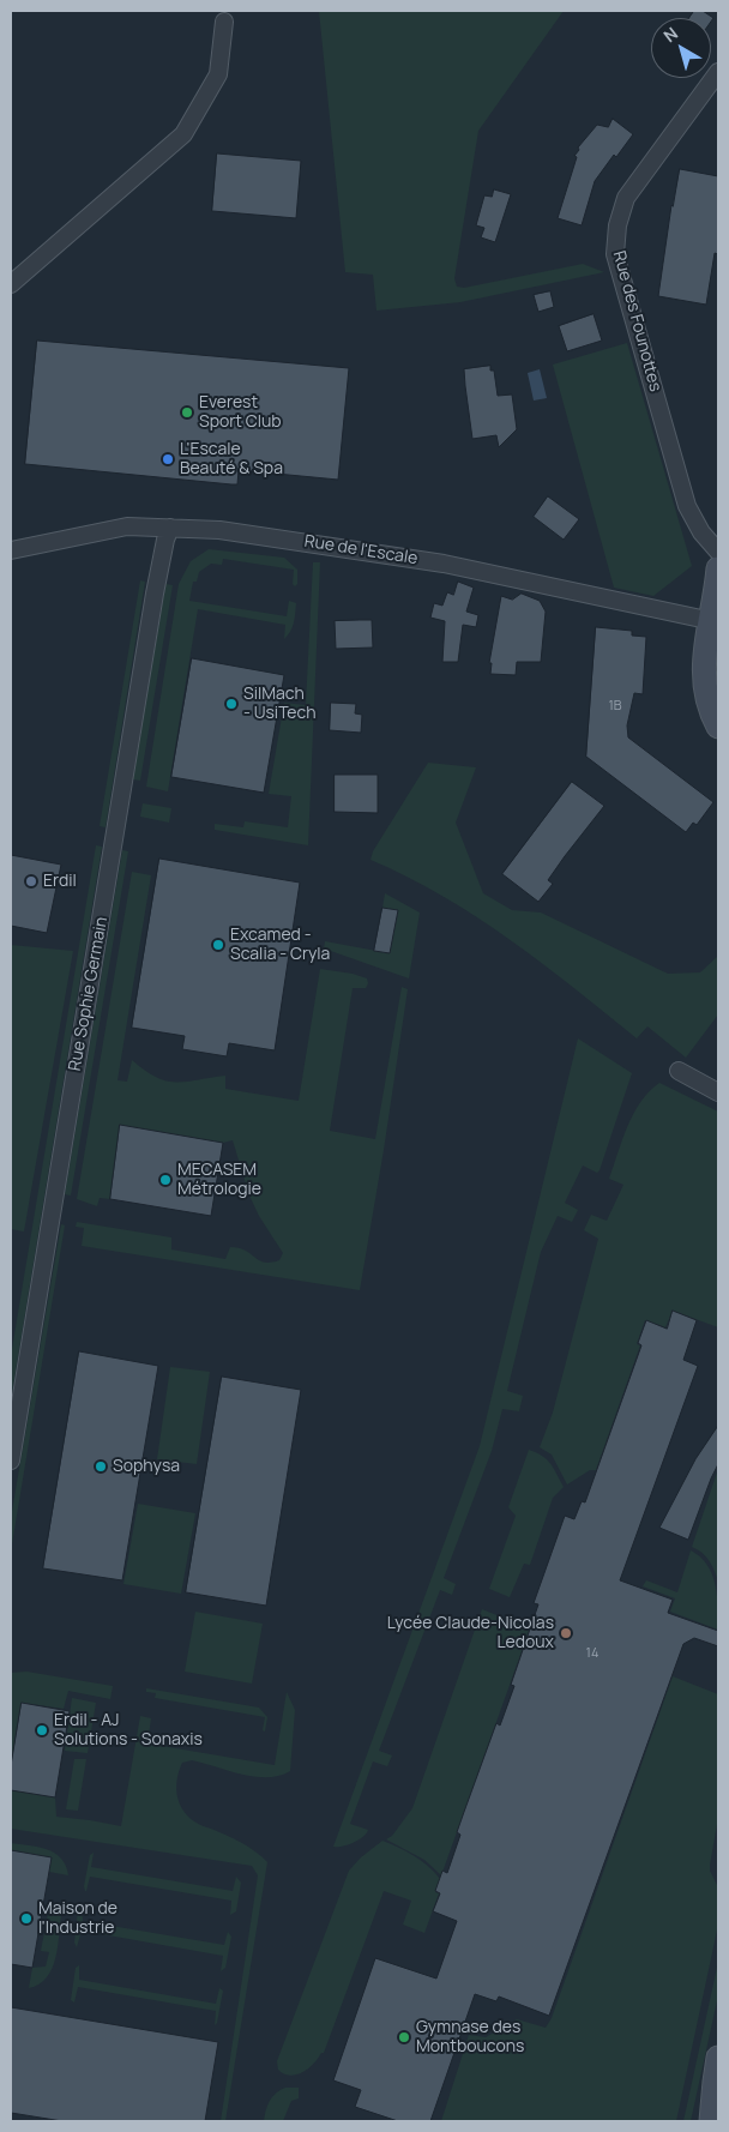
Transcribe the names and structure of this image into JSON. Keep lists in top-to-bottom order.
{
  "streets": {
    "street": ["Rue des Founottes", "Rue de l'Escale", "Rue Sophie Germain"]
  },
  "crossings": [
    ["Rue de l'Escale", "Rue Sophie Germain"]
  ],
  "places": [
    "Everest Sport Club",
    "L'Escale Beauté & Spa",
    "SilMach - UsiTech",
    "Erdil",
    "Excamed - Scalia - Cryla",
    "MECASEM Métrologie",
    "Sophysa",
    "Lycée Claude-Nicolas Ledoux",
    "Erdil - AJ Solutions - Sonaxis",
    "Maison de l'Industrie",
    "Gymnase des Montboucons"
  ],
  "house_numbers": ["1B", "14"],
  "north": "top left"
}
